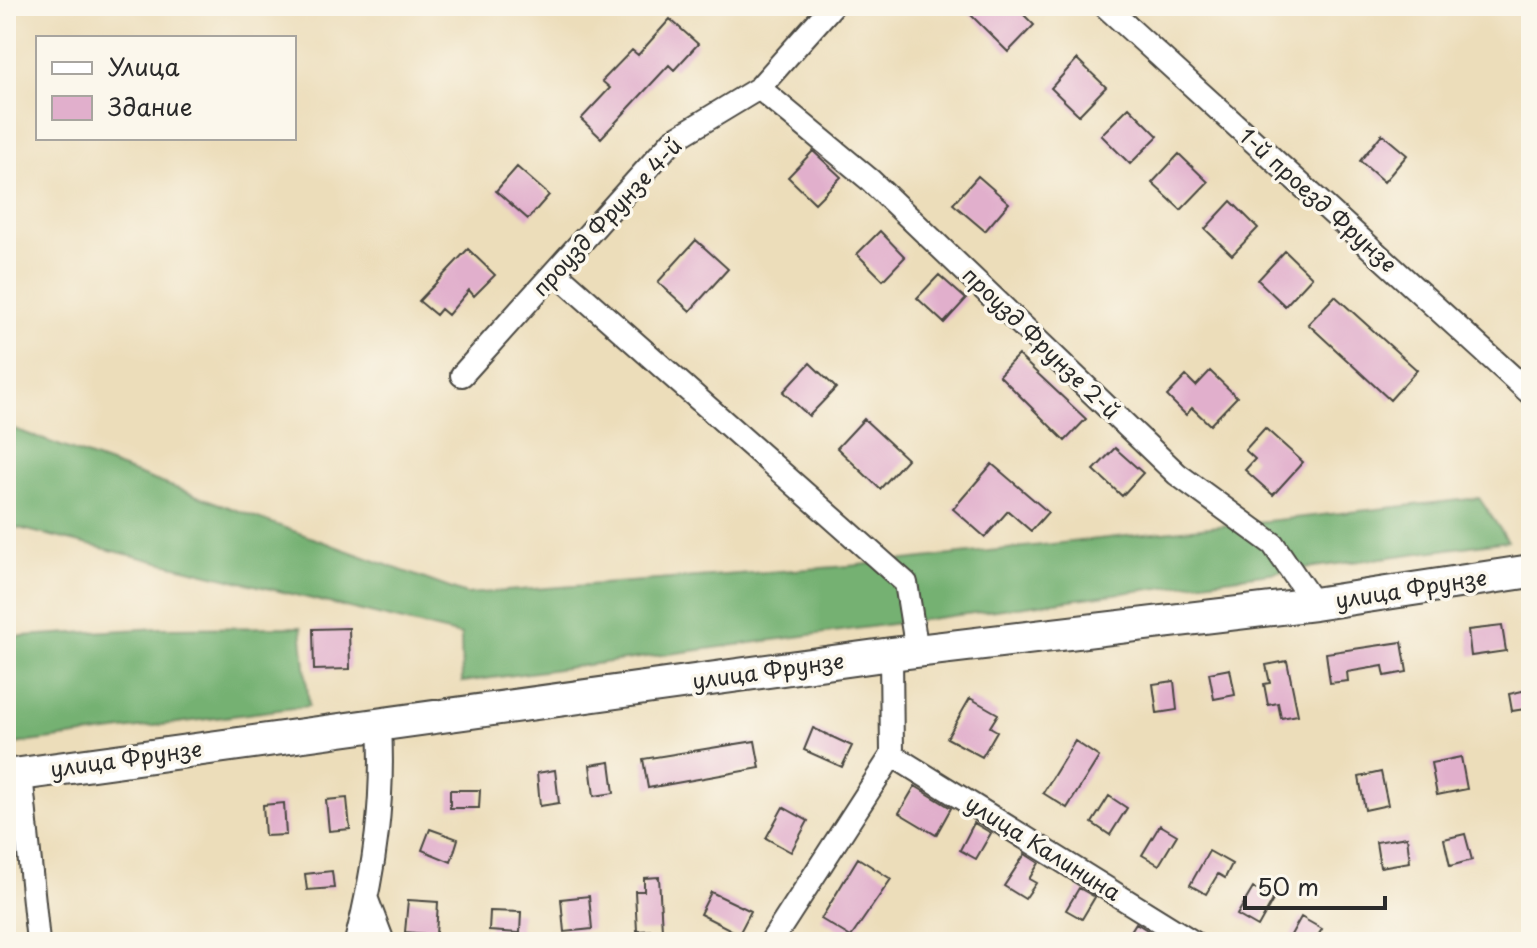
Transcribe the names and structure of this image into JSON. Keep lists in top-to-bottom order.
{
  "streets": {
    "street": [
      "1-й проезд Фрунзе",
      "проузд Фрунзе 4-й",
      "проузд Фрунзе 2-й",
      "улица Фрунзе",
      "улица Калинина"
    ]
  },
  "crossings": [
    ["проузд Фрунзе 4-й", "проузд Фрунзе 2-й"],
    ["проузд Фрунзе 2-й", "улица Фрунзе"]
  ],
  "legend": ["Улица", "Здание"],
  "scale_bar": "50 m"
}
